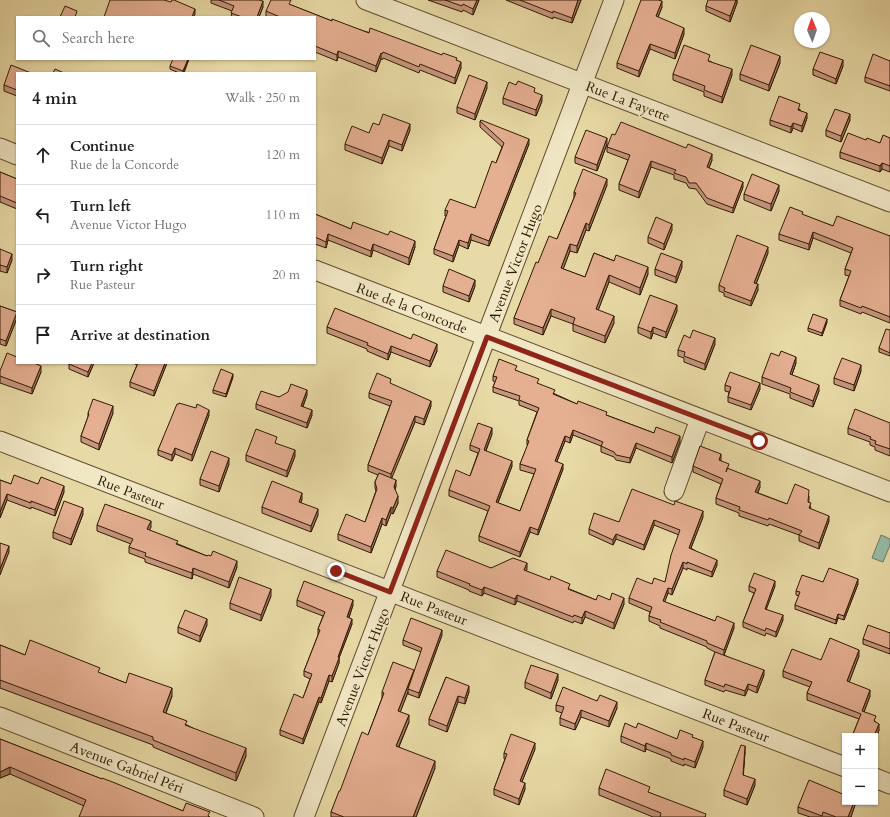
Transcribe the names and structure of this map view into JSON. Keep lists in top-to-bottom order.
{
  "streets": {
    "street": [
      "Rue La Fayette",
      "Avenue Victor Hugo",
      "Rue de la Concorde",
      "Rue Pasteur",
      "Avenue Gabriel Péri"
    ]
  },
  "crossings": [
    ["Rue La Fayette", "Avenue Victor Hugo"],
    ["Avenue Victor Hugo", "Rue de la Concorde"],
    ["Avenue Victor Hugo", "Rue Pasteur"]
  ],
  "north": "top",
  "page": {
    "search": "Search here",
    "heading": ["4 min", "Walk · 250 m"],
    "list": [
      ["Continue", "Rue de la Concorde", "120 m"],
      ["Turn left", "Avenue Victor Hugo", "110 m"],
      ["Turn right", "Rue Pasteur", "20 m"],
      "Arrive at destination"
    ],
    "map_buttons": ["+", "−"]
  }
}
